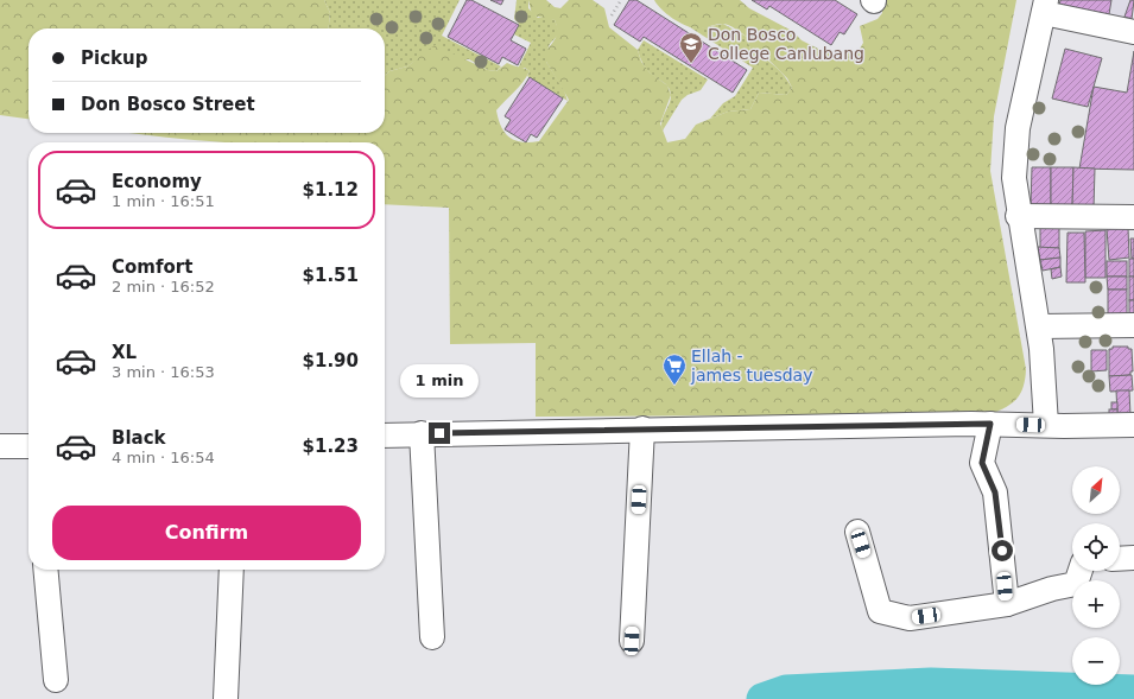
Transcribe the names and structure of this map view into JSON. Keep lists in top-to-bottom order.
{
  "places": {
    "school or university": ["Don Bosco College Canlubang"],
    "supermarket": ["Ellah - james tuesday"]
  },
  "north": "top right",
  "page": {
    "banner": ["Pickup", "Don Bosco Street"],
    "list": [
      {
        "name": "Economy",
        "note": "1 min · 16:51",
        "value": "$1.12"
      },
      {
        "name": "Comfort",
        "note": "2 min · 16:52",
        "value": "$1.51"
      },
      {
        "name": "XL",
        "note": "3 min · 16:53",
        "value": "$1.90"
      },
      {
        "name": "Black",
        "note": "4 min · 16:54",
        "value": "$1.23"
      }
    ],
    "bubble": "1 min",
    "map_buttons": ["+", "−"],
    "buttons": "Confirm"
  }
}
